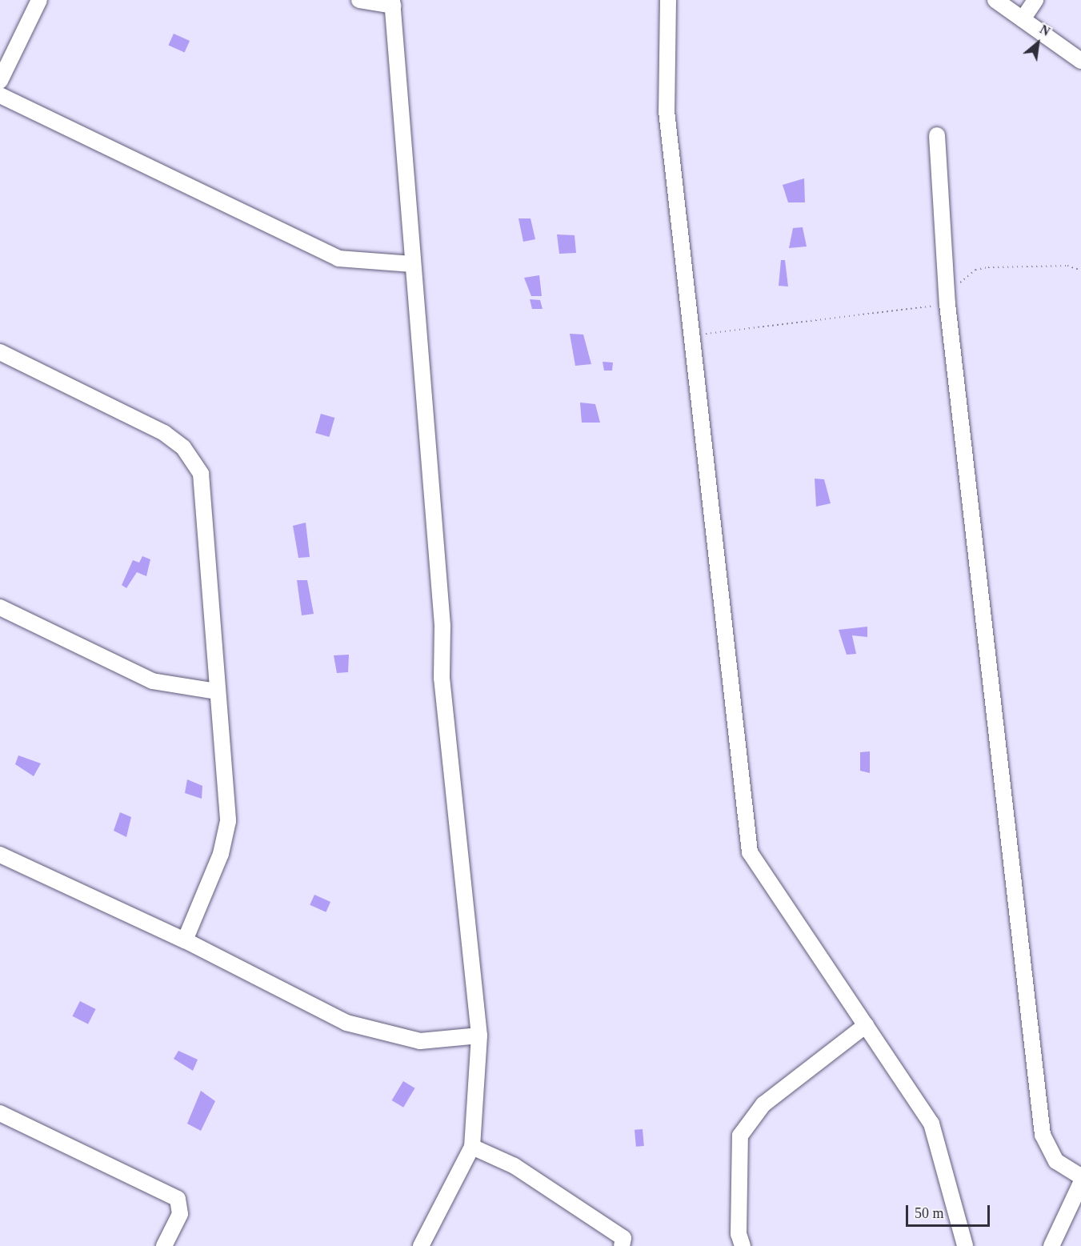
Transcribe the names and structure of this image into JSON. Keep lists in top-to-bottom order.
{
  "scale_bar": "50 m",
  "north": "top right"
}
